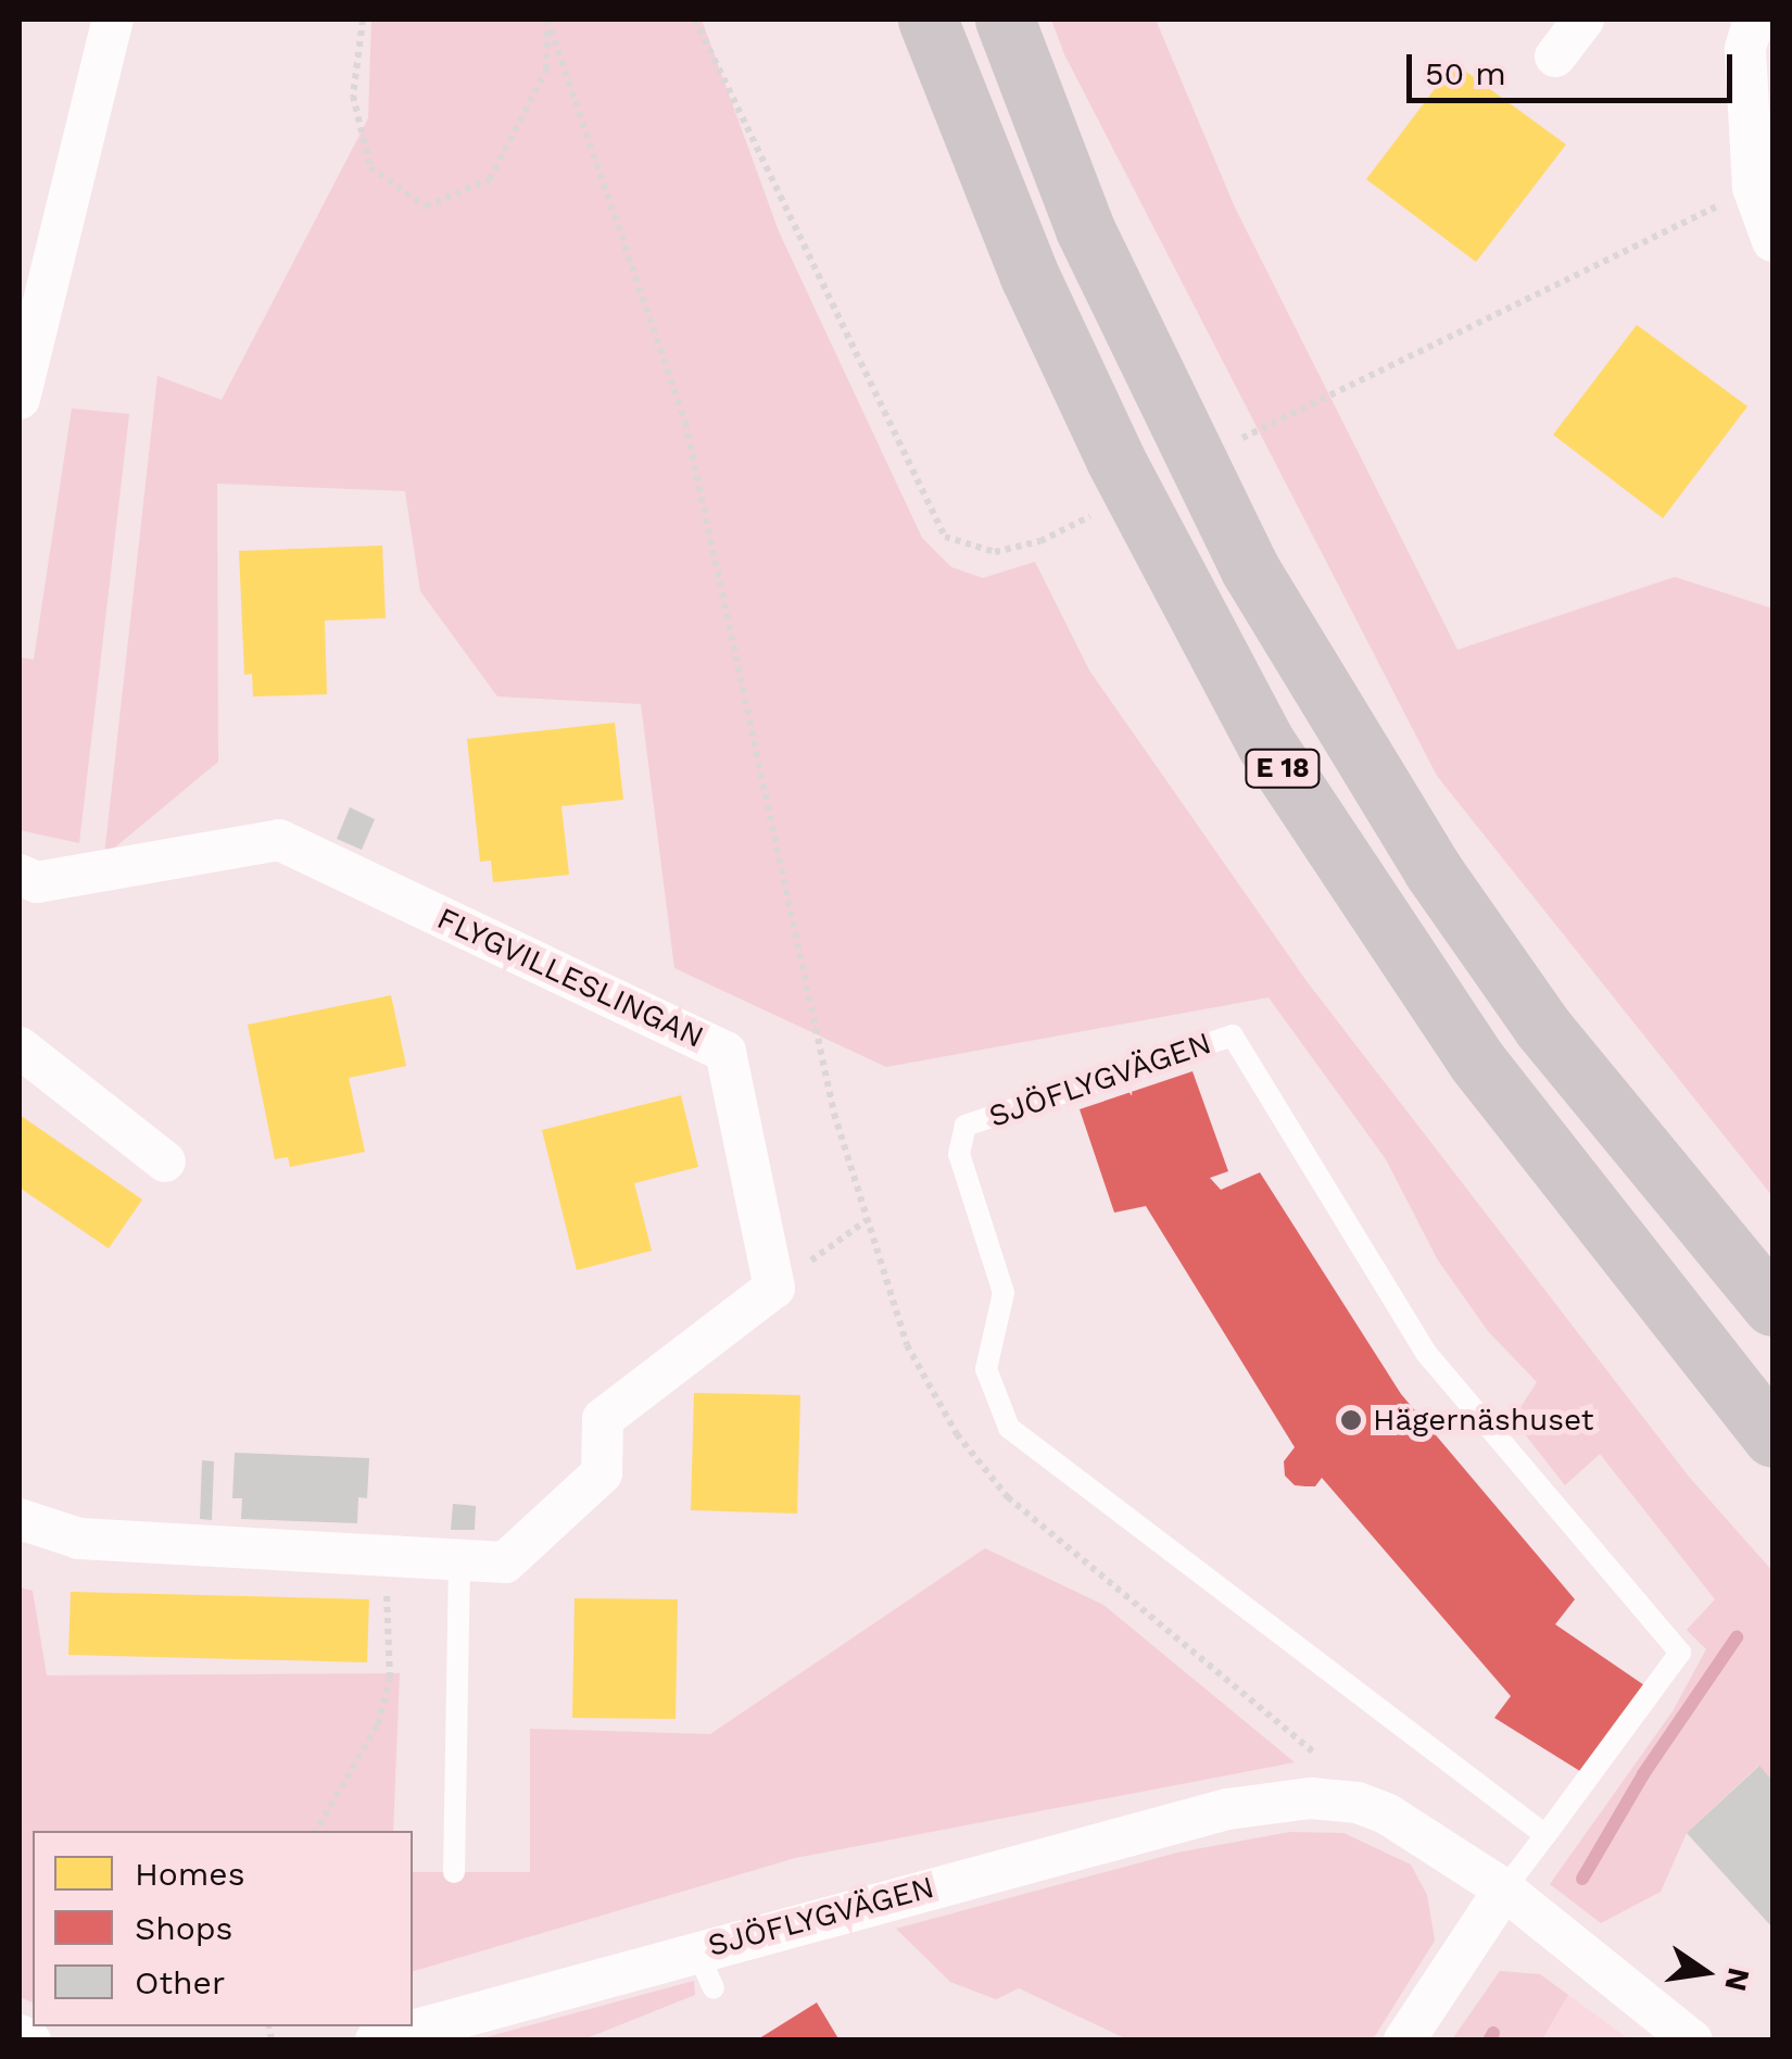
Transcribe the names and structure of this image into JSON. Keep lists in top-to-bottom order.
{
  "streets": {
    "highway": ["E 18"],
    "street": ["FLYGVILLESLINGAN", "SJÖFLYGVÄGEN"]
  },
  "places": ["Hägernäshuset"],
  "legend": ["Homes", "Shops", "Other"],
  "scale_bar": "50 m",
  "north": "right"
}
